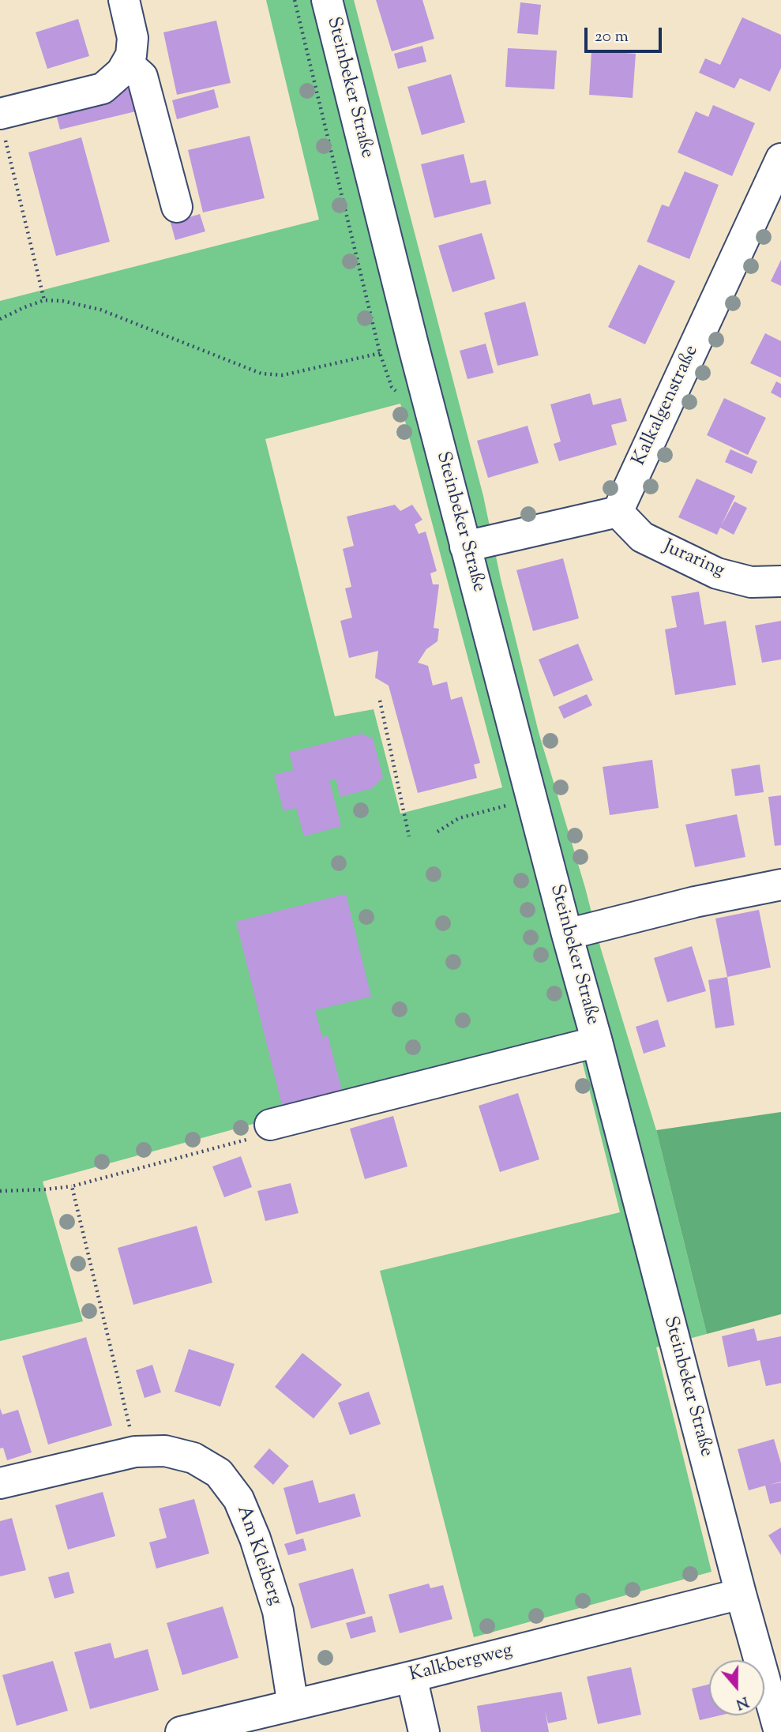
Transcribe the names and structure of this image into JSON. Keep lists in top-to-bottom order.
{
  "streets": {
    "street": [
      "Steinbeker Straße",
      "Kalkalgenstraße",
      "Juraring",
      "Am Kleiberg",
      "Kalkbergweg"
    ]
  },
  "crossings": [
    ["Steinbeker Straße", "Kalkbergweg"],
    ["Kalkalgenstraße", "Juraring"],
    ["Am Kleiberg", "Kalkbergweg"]
  ],
  "scale_bar": "20 m",
  "north": "bottom"
}
